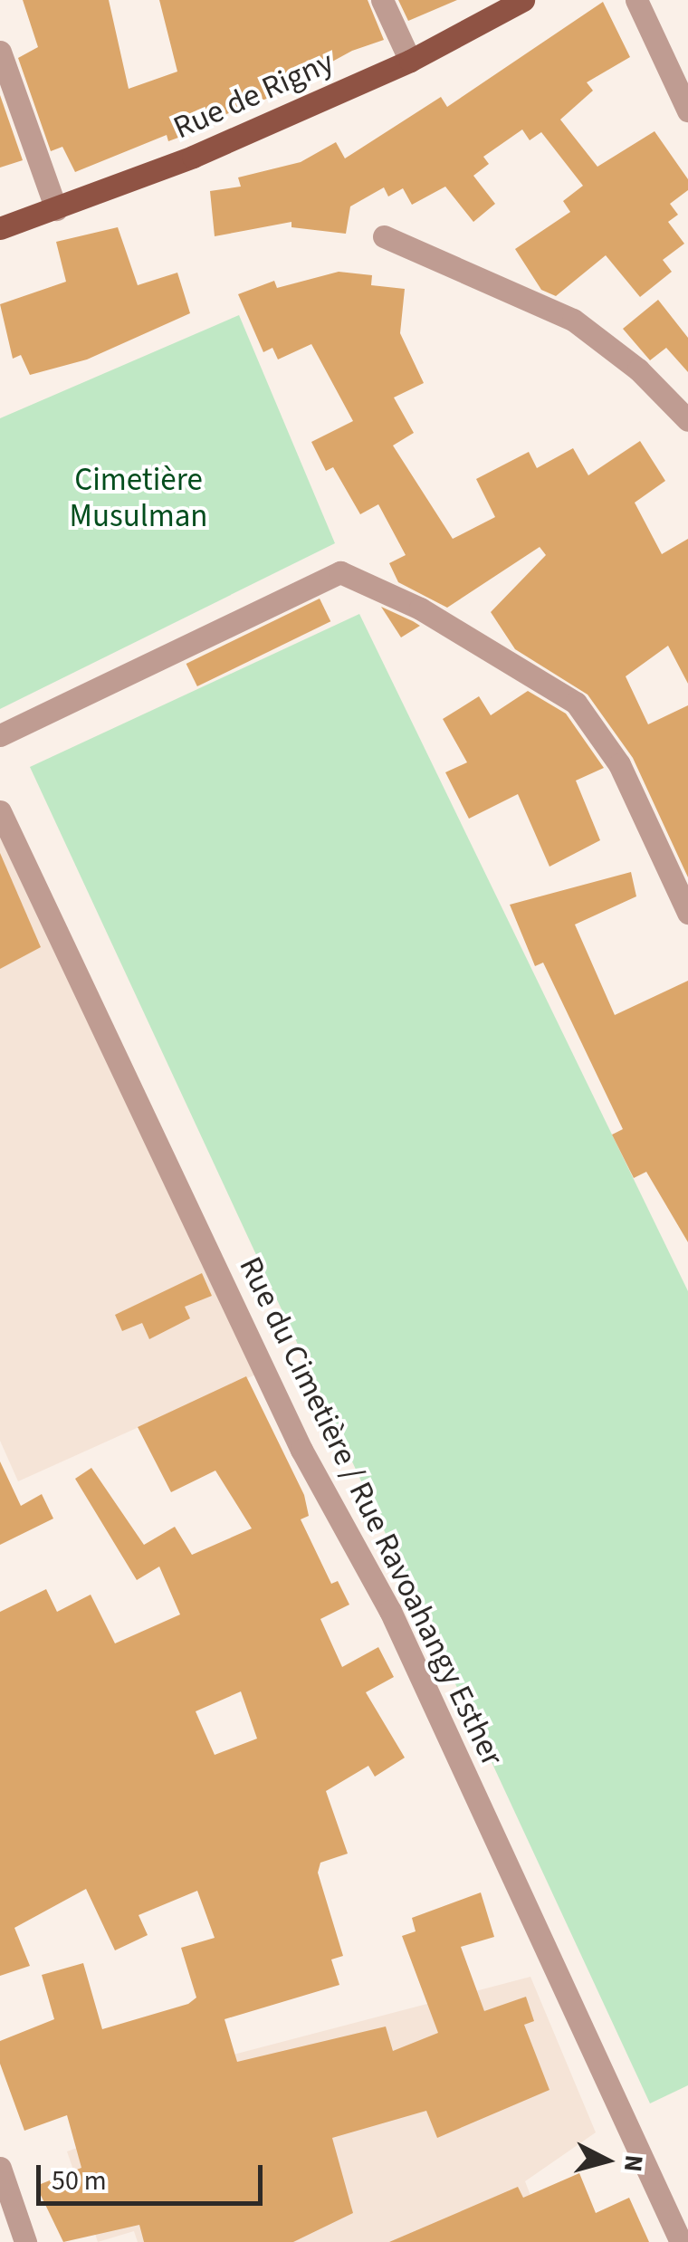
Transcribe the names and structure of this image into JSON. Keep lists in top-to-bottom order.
{
  "streets": {
    "main road": ["Rue de Rigny"],
    "street": ["Rue du Cimetière / Rue Ravoahangy Esther"]
  },
  "parks": ["Cimetière Musulman"],
  "scale_bar": "50 m",
  "north": "right"
}
